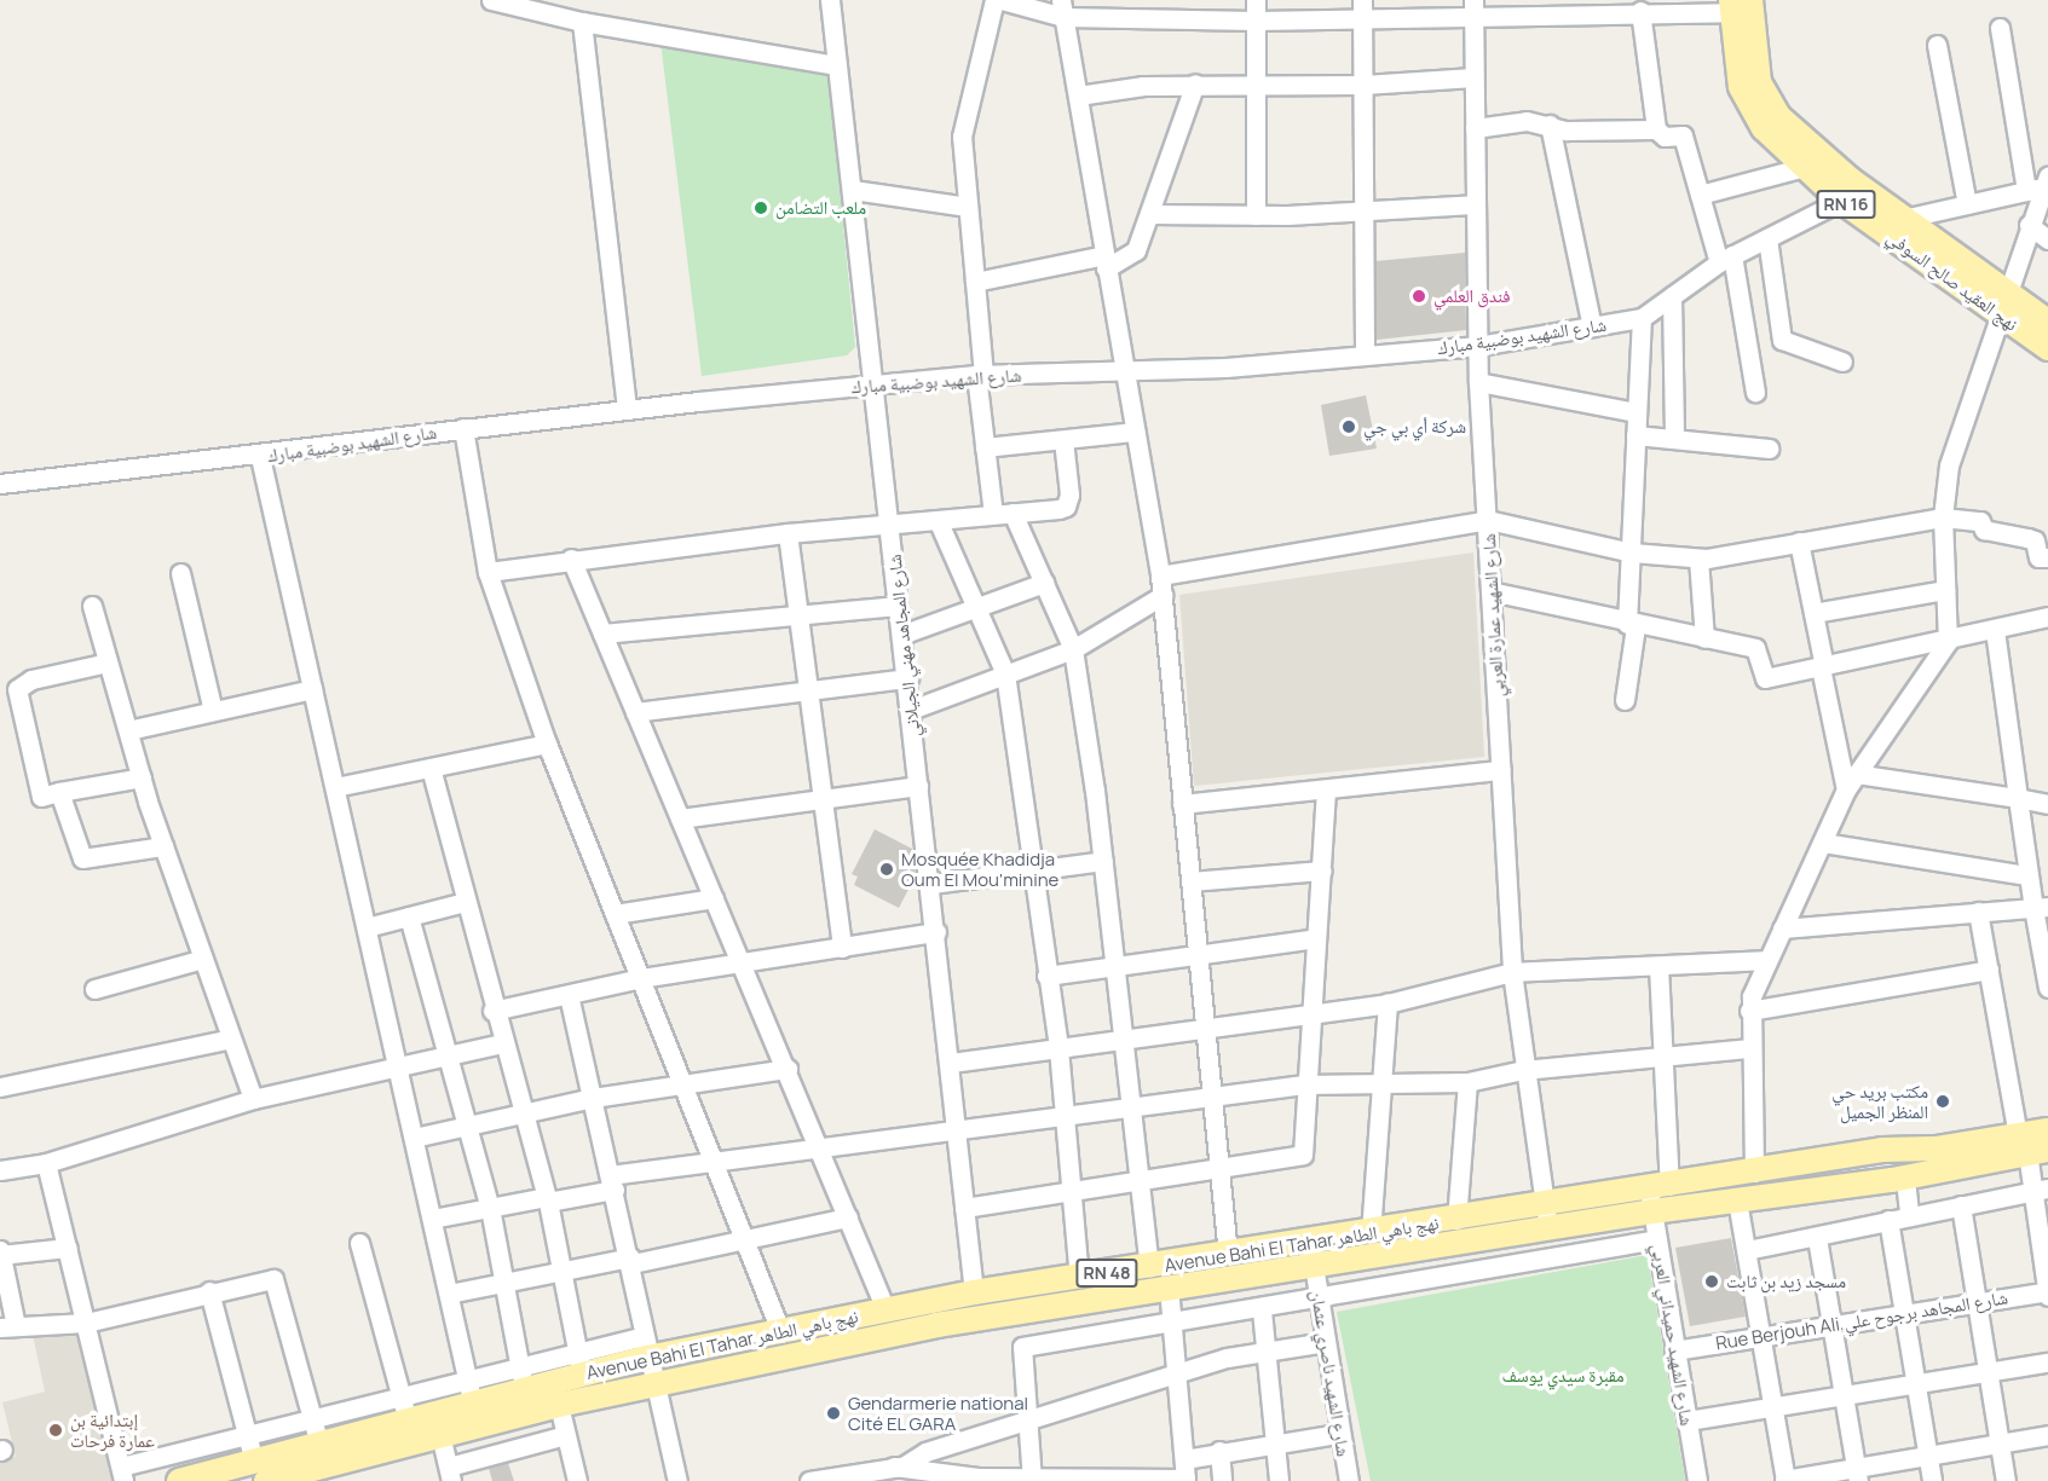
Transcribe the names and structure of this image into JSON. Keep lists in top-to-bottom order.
{
  "streets": {
    "main road": [
      "RN 16",
      "نهج العقيد صالح السوفي",
      "Avenue Bahi El Tahar,نهج باهي الطاهر",
      "RN 48"
    ],
    "street": [
      "شارع الشهيد بوضبية مبارك",
      "شارع الشهيد عمارة العربي",
      "شارع المجاهد مهني الجيلاني",
      "Rue Berjouh Ali,شارع المجاهد برجوح علي",
      "شارع الشهيد حميداني العربي",
      "شارع الشهيد ناصري عثمان"
    ]
  },
  "crossings": [
    ["نهج العقيد صالح السوفي", "شارع الشهيد بوضبية مبارك"],
    ["شارع الشهيد بوضبية مبارك", "شارع الشهيد عمارة العربي"],
    ["شارع الشهيد بوضبية مبارك", "شارع المجاهد مهني الجيلاني"],
    ["شارع الشهيد عمارة العربي", "Avenue Bahi El Tahar,نهج باهي الطاهر"],
    ["شارع المجاهد مهني الجيلاني", "Avenue Bahi El Tahar,نهج باهي الطاهر"],
    ["Avenue Bahi El Tahar,نهج باهي الطاهر", "شارع الشهيد حميداني العربي"],
    ["Avenue Bahi El Tahar,نهج باهي الطاهر", "شارع الشهيد ناصري عثمان"],
    ["Rue Berjouh Ali,شارع المجاهد برجوح علي", "شارع الشهيد حميداني العربي"]
  ],
  "parks": ["مقبرة سيدي يوسف"],
  "places": [
    "ملعب التضامن",
    "فندق العلمي",
    "شركة أي بي جي",
    "Mosquée Khadidja Oum El Mou'minine",
    "مكتب بريد حي المنظر الجميل",
    "مسجد زيد بن ثابت",
    "Gendarmerie national Cité EL GARA",
    "إبتدائية بن عمارة فرحات"
  ]
}
